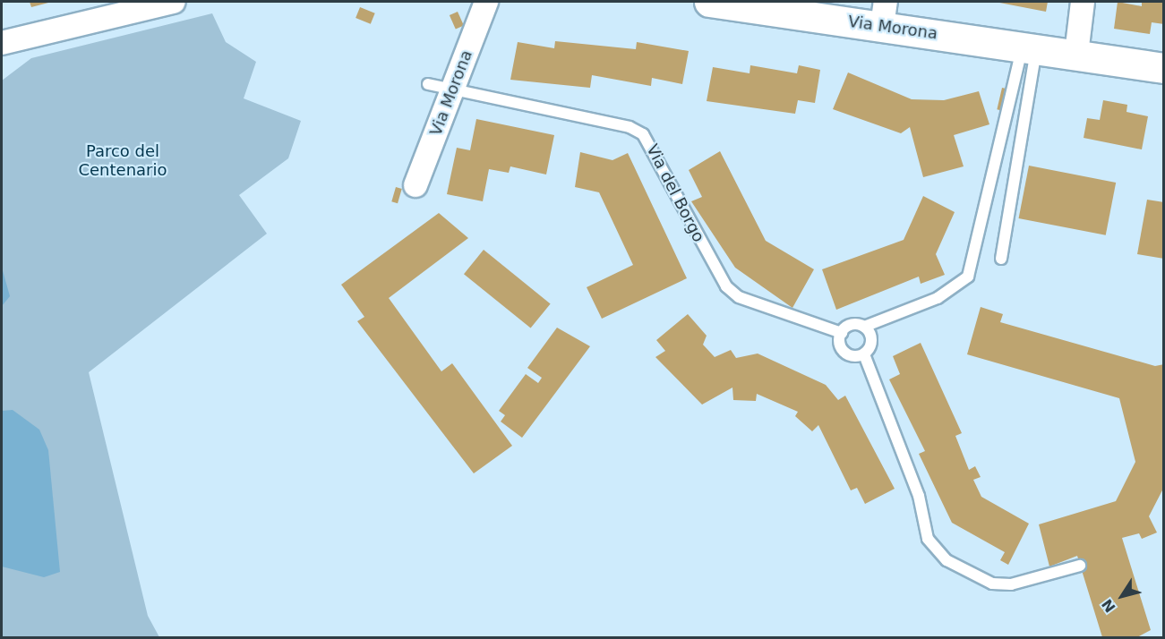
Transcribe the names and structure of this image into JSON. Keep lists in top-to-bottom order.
{
  "streets": {
    "main road": ["Via Morona"],
    "lane": ["Via del Borgo"]
  },
  "crossings": [
    ["Via Morona", "Via del Borgo"]
  ],
  "parks": ["Parco del Centenario"],
  "north": "bottom left"
}
